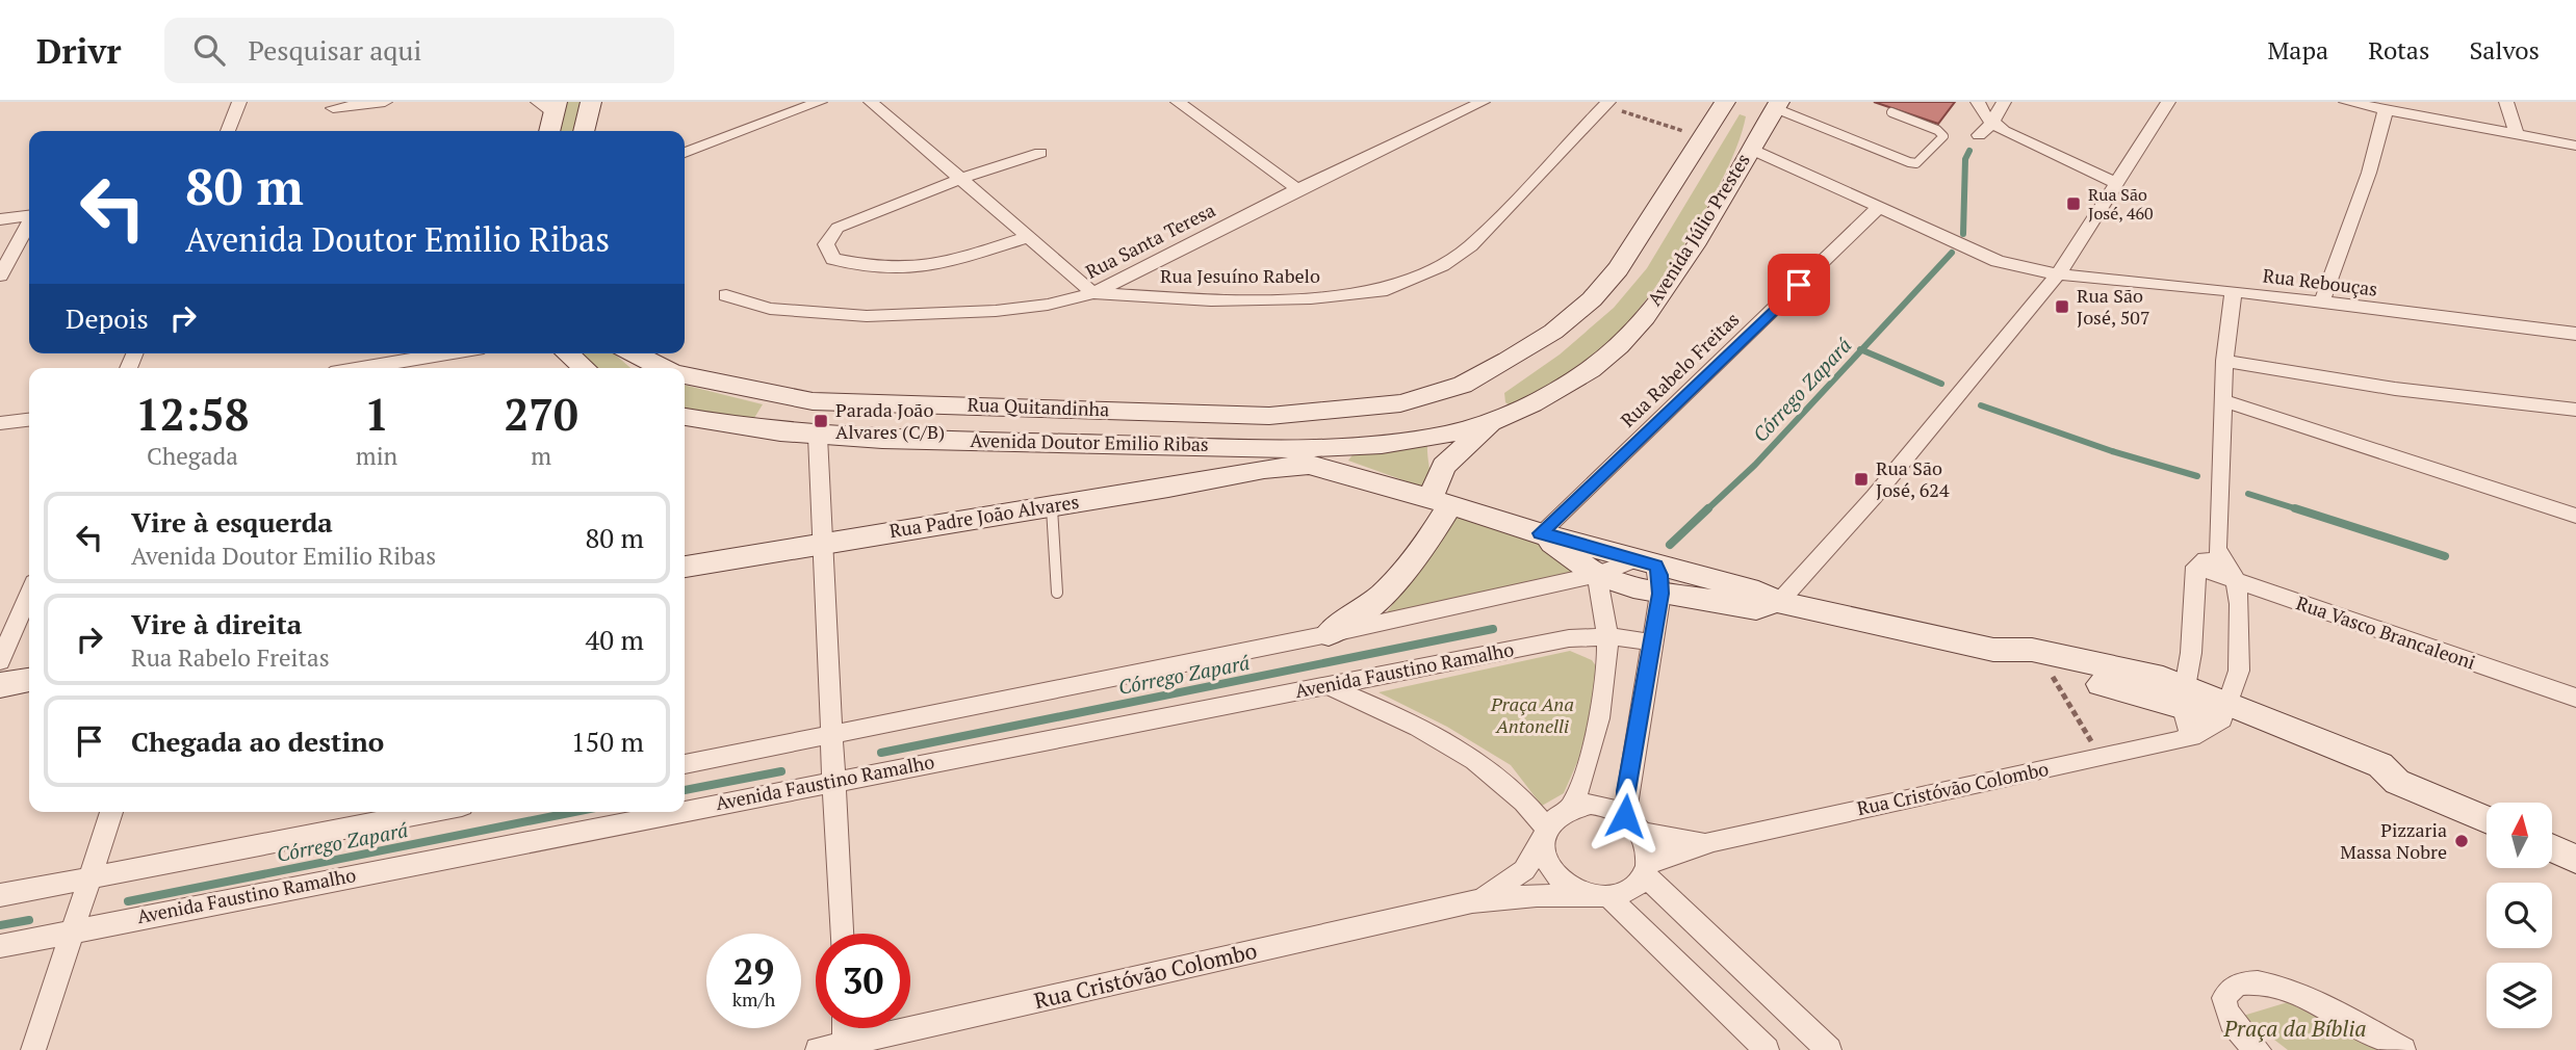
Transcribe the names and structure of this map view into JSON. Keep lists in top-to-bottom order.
{
  "streets": {
    "main road": [
      "Avenida Júlio Prestes",
      "Rua Quitandinha",
      "Avenida Doutor Emilio Ribas",
      "Rua Padre João Alvares"
    ],
    "street": [
      "Rua Santa Teresa",
      "Rua Jesuíno Rabelo",
      "Rua Rebouças",
      "Rua Rabelo Freitas",
      "Rua Vasco Brancaleoni",
      "Avenida Faustino Ramalho",
      "Rua Cristóvão Colombo"
    ]
  },
  "crossings": [
    ["Avenida Júlio Prestes", "Rua Rebouças"],
    ["Avenida Júlio Prestes", "Avenida Doutor Emilio Ribas"],
    ["Avenida Júlio Prestes", "Rua Padre João Alvares"],
    ["Rua Santa Teresa", "Rua Jesuíno Rabelo"],
    ["Rua Rebouças", "Rua Rabelo Freitas"],
    ["Rua Rabelo Freitas", "Avenida Doutor Emilio Ribas"],
    ["Avenida Doutor Emilio Ribas", "Rua Padre João Alvares"],
    ["Avenida Doutor Emilio Ribas", "Rua Cristóvão Colombo"]
  ],
  "water": ["Córrego Zapará"],
  "parks": ["Praça Ana Antonelli", "Praça da Bíblia"],
  "places": {
    "transit": [
      "Rua São José, 460",
      "Rua São José, 507",
      "Parada João Alvares (C/B)",
      "Rua São José, 624"
    ],
    "other": ["Pizzaria Massa Nobre"]
  },
  "north": "top",
  "page": {
    "header": "Drivr",
    "search": "Pesquisar aqui",
    "nav": ["Mapa", "Rotas", "Salvos"],
    "turn": ["80 m", "Avenida Doutor Emilio Ribas"],
    "then": "Depois",
    "eta": [
      "12:58",
      "Chegada",
      "1",
      "min",
      "270",
      "m"
    ],
    "list": [
      {
        "name": "Vire à esquerda",
        "note": "Avenida Doutor Emilio Ribas",
        "value": "80 m"
      },
      {
        "name": "Vire à direita",
        "note": "Rua Rabelo Freitas",
        "value": "40 m"
      },
      {
        "name": "Chegada ao destino",
        "value": "150 m"
      }
    ],
    "speed": "29 km/h",
    "limit": "30"
  }
}
